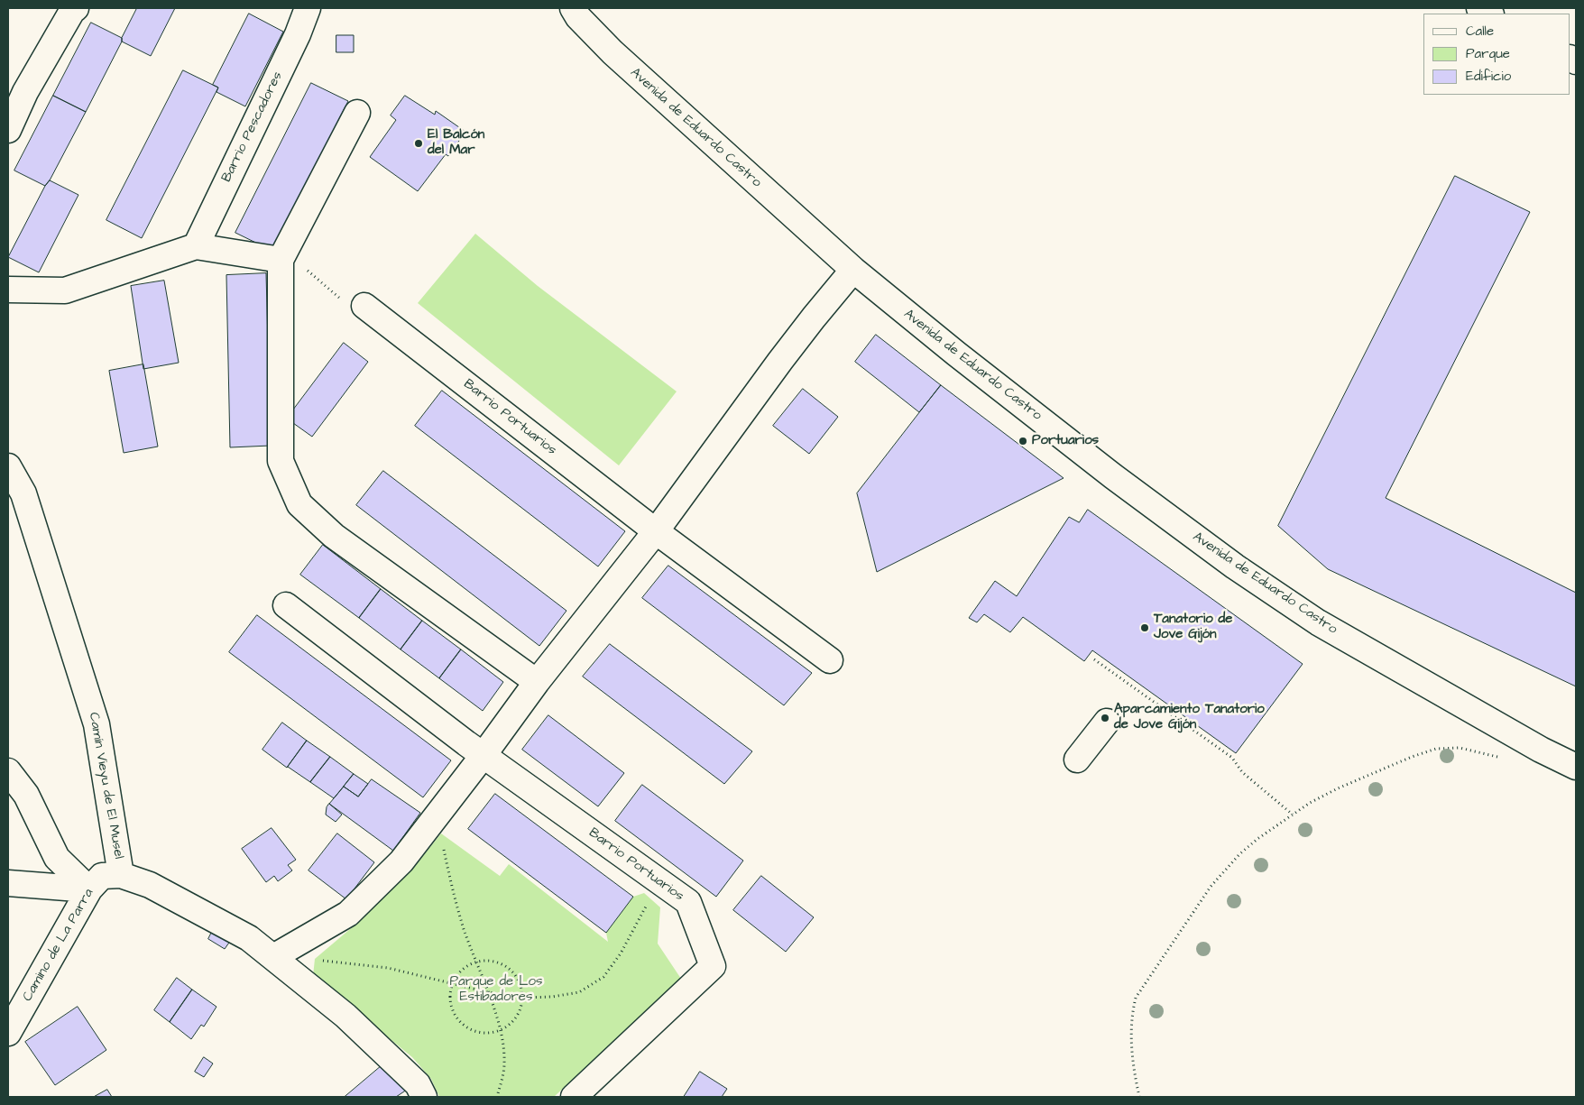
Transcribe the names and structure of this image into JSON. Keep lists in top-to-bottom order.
{
  "streets": {
    "street": [
      "Barrio Pescadores",
      "Avenida de Eduardo Castro",
      "Barrio Portuarios",
      "Camín Vieyu de El Musel",
      "Camino de La Parra"
    ]
  },
  "crossings": [
    ["Camín Vieyu de El Musel", "Camino de La Parra"]
  ],
  "parks": ["Parque de Los Estibadores"],
  "places": [
    "El Balcón del Mar",
    "Portuarios",
    "Tanatorio de Jove Gijón",
    "Aparcamiento Tanatorio de Jove Gijón"
  ],
  "legend": ["Calle", "Parque", "Edificio"]
}
